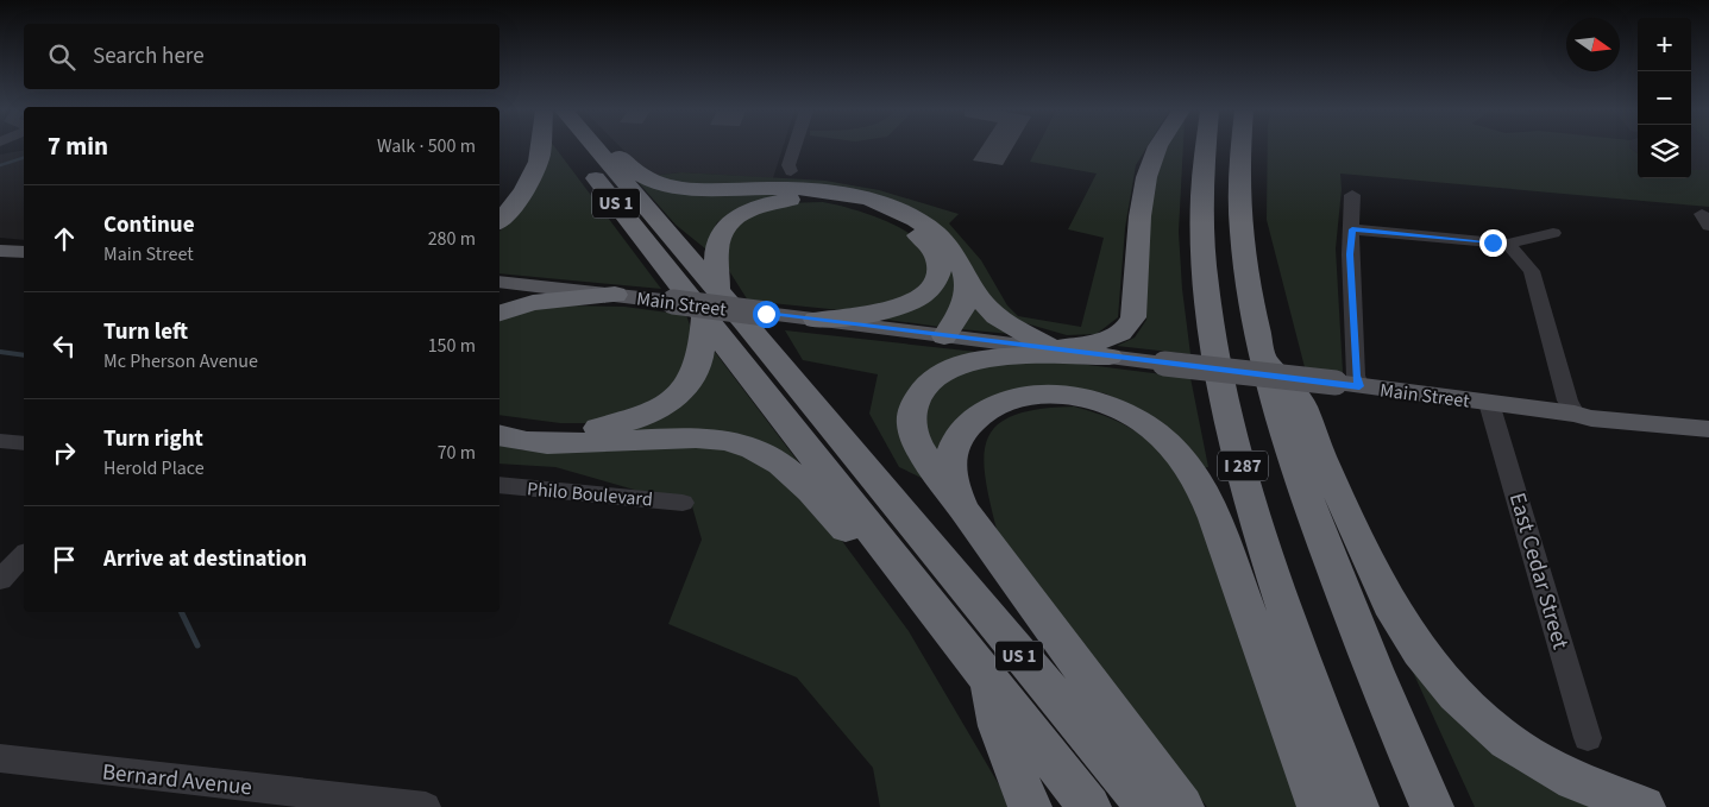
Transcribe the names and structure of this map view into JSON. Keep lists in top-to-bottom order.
{
  "streets": {
    "highway": ["US 1", "I 287"],
    "main road": ["Main Street"],
    "street": ["Philo Boulevard", "East Cedar Street", "Bernard Avenue"]
  },
  "crossings": [
    ["Main Street", "East Cedar Street"]
  ],
  "north": "right",
  "page": {
    "map_buttons": ["+", "−"],
    "search": "Search here",
    "heading": ["7 min", "Walk · 500 m"],
    "list": [
      ["Continue", "Main Street", "280 m"],
      ["Turn left", "Mc Pherson Avenue", "150 m"],
      ["Turn right", "Herold Place", "70 m"],
      "Arrive at destination"
    ]
  }
}
